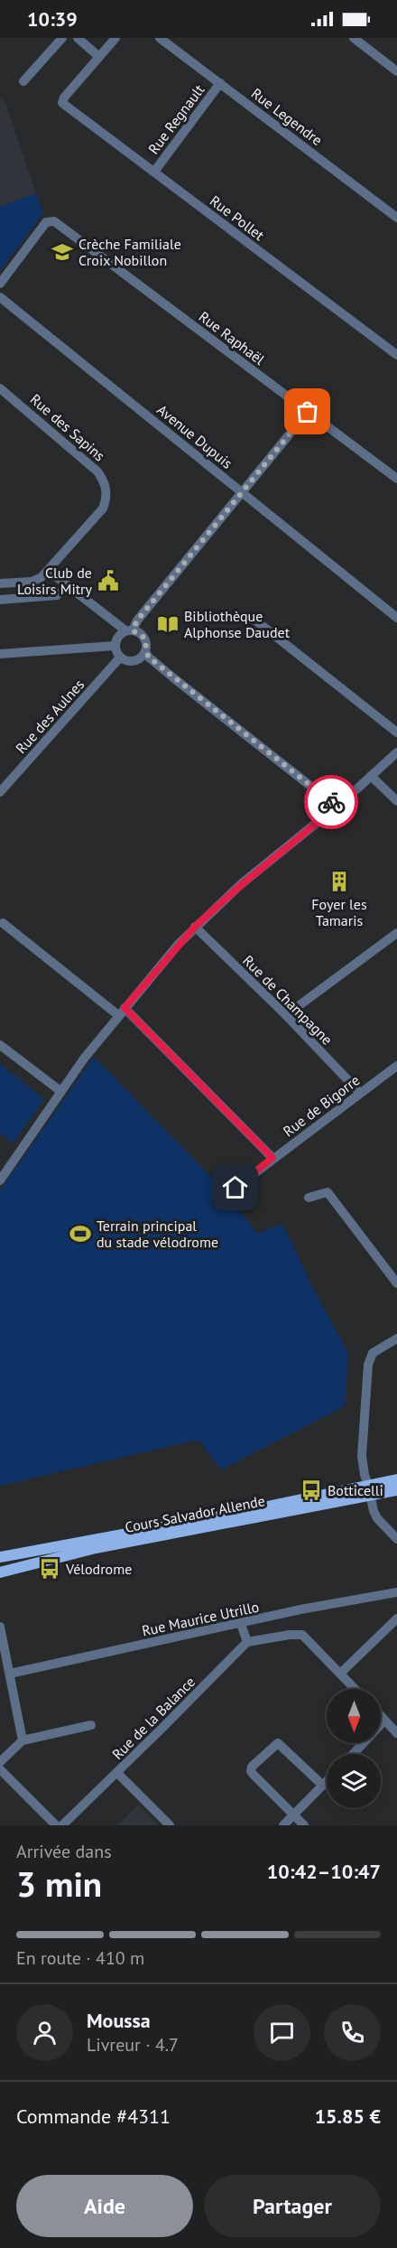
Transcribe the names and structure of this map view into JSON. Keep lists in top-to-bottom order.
{
  "streets": {
    "main road": ["Cours Salvador Allende"],
    "street": [
      "Rue Legendre",
      "Rue Regnault",
      "Rue Pollet",
      "Rue Raphaël",
      "Rue des Sapins",
      "Avenue Dupuis",
      "Rue des Aulnes",
      "Rue de Champagne",
      "Rue de Bigorre",
      "Rue Maurice Utrillo",
      "Rue de la Balance"
    ]
  },
  "crossings": [
    ["Rue Legendre", "Rue Regnault"],
    ["Rue Regnault", "Rue Pollet"],
    ["Rue de Champagne", "Rue de Bigorre"]
  ],
  "places": {
    "school or university": ["Crèche Familiale Croix Nobillon"],
    "public building": ["Club de Loisirs Mitry"],
    "library": ["Bibliothèque Alphonse Daudet"],
    "building": ["Foyer les Tamaris"],
    "sports": ["Terrain principal du stade vélodrome"],
    "bus stop": ["Botticelli", "Vélodrome"]
  },
  "north": "bottom",
  "page": {
    "status": "10:39",
    "heading": ["3 min", "Arrivée dans", "10:42–10:47"],
    "panel": [
      "Moussa",
      "Livreur · 4.7",
      "Commande #4311",
      "15.85 €"
    ],
    "bar": "En route · 410 m",
    "buttons": ["Aide", "Partager"]
  }
}
